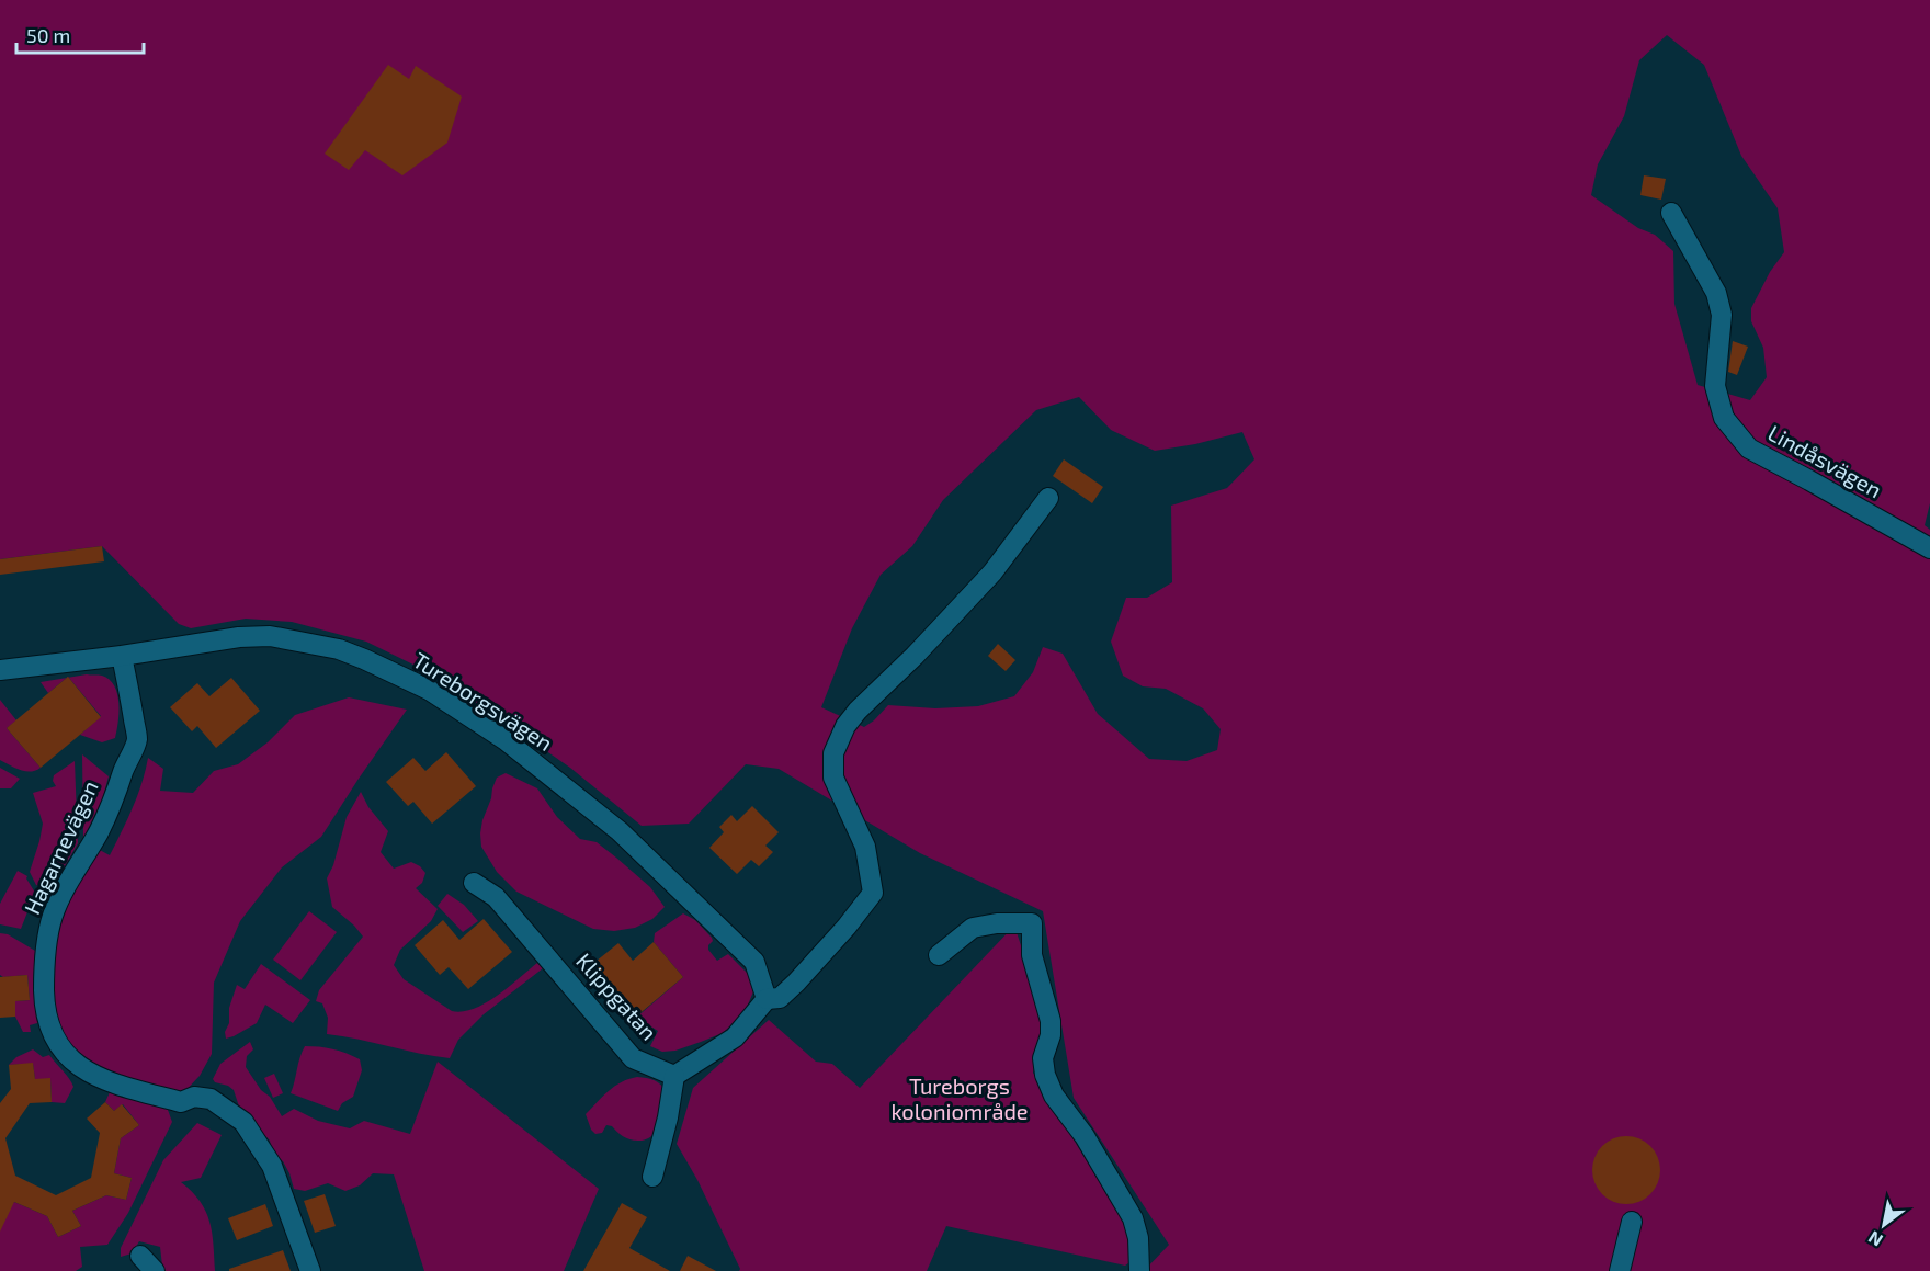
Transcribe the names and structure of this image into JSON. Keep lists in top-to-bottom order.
{
  "streets": {
    "street": [
      "Lindåsvägen",
      "Tureborgsvägen",
      "Hagarnevägen",
      "Klippgatan"
    ]
  },
  "crossings": [
    ["Tureborgsvägen", "Hagarnevägen"]
  ],
  "parks": ["Tureborgs koloniområde"],
  "scale_bar": "50 m",
  "north": "bottom left"
}
